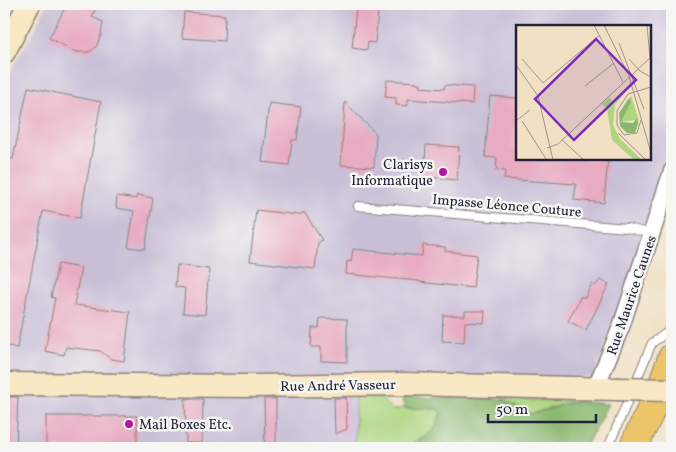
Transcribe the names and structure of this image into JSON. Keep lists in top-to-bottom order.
{
  "streets": {
    "street": ["Rue Maurice Caunes", "Rue André Vasseur"],
    "lane": ["Impasse Léonce Couture"]
  },
  "crossings": [
    ["Impasse Léonce Couture", "Rue Maurice Caunes"],
    ["Rue Maurice Caunes", "Rue André Vasseur"]
  ],
  "places": ["Clarisys Informatique", "Mail Boxes Etc."],
  "scale_bar": "50 m"
}
